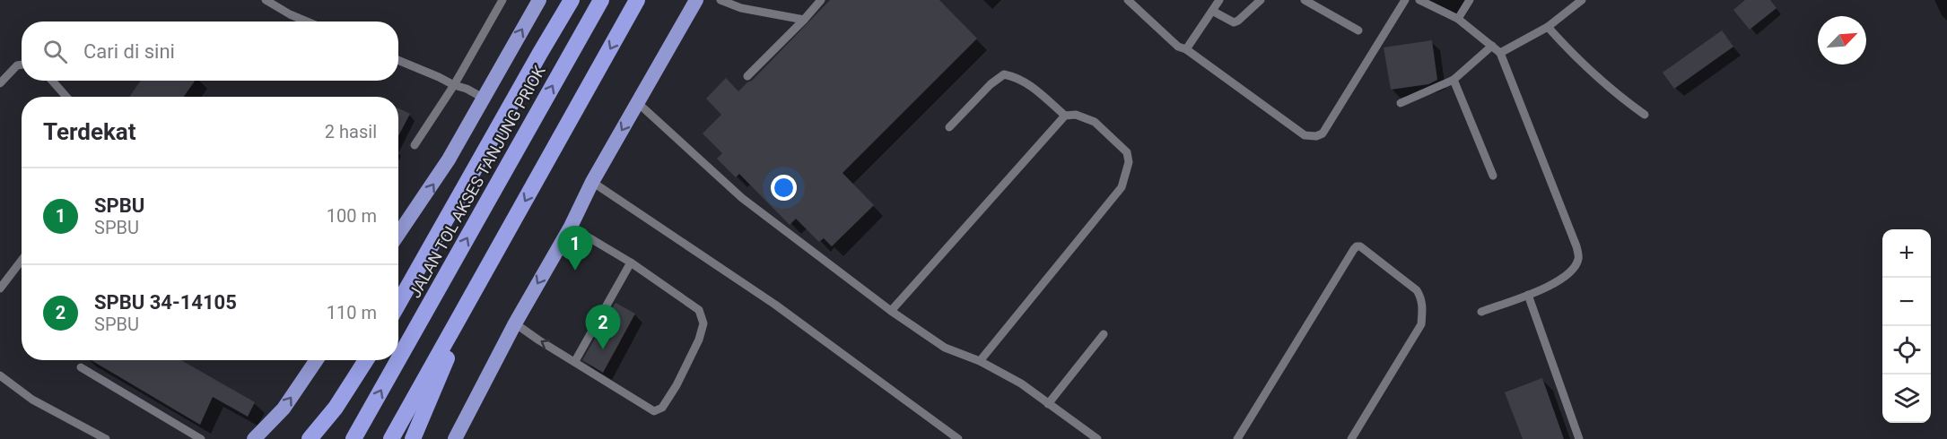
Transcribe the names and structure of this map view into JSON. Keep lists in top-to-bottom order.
{
  "streets": {
    "highway": ["JALAN TOL AKSES TANJUNG PRIOK"]
  },
  "north": "top right",
  "page": {
    "search": "Cari di sini",
    "heading": ["Terdekat", "2 hasil"],
    "list": [
      {
        "mark": "1",
        "name": "SPBU",
        "note": "SPBU",
        "value": "100 m"
      },
      {
        "mark": "2",
        "name": "SPBU 34-14105",
        "note": "SPBU",
        "value": "110 m"
      }
    ],
    "pins": ["1", "2"],
    "map_buttons": ["+", "−"]
  }
}
